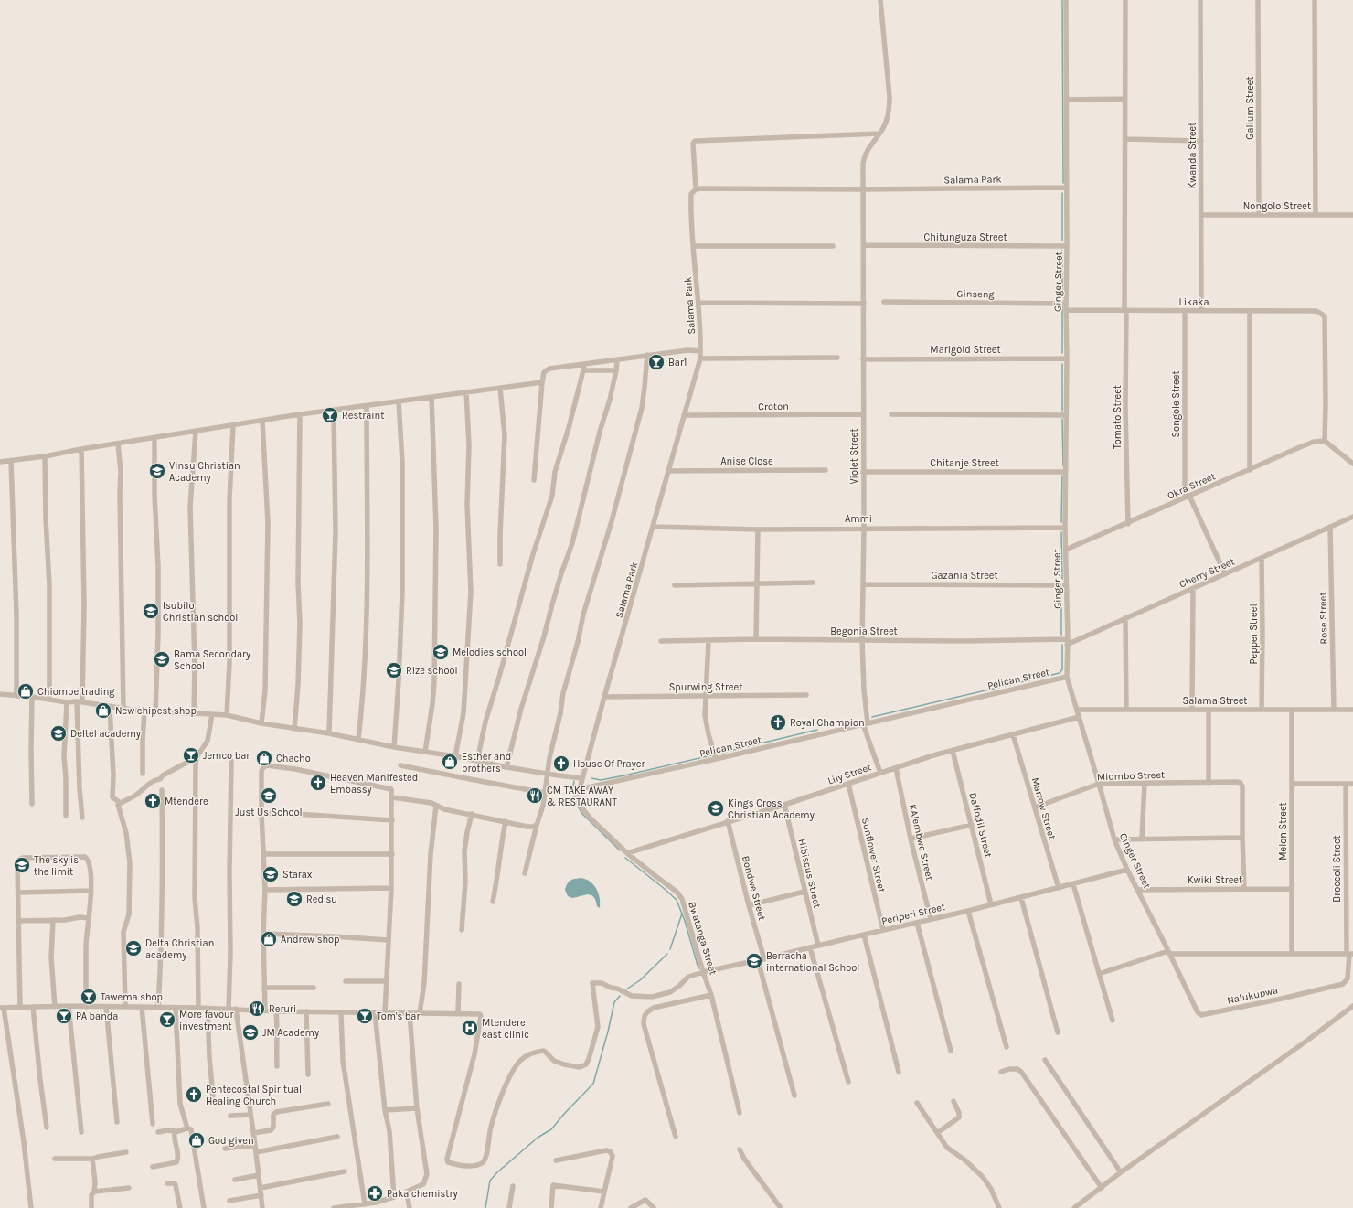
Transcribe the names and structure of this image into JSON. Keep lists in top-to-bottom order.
{
  "streets": {
    "street": [
      "Galium Street",
      "Kwanda Street",
      "Salama Park",
      "Nongolo Street",
      "Chitunguza Street",
      "Ginger Street",
      "Ginseng",
      "Likaka",
      "Marigold Street",
      "Songole Street",
      "Croton",
      "Tomato Street",
      "Violet Street",
      "Anise Close",
      "Chitanje Street",
      "Okra Street",
      "Ammi",
      "Cherry Street",
      "Gazania Street",
      "Rose Street",
      "Begonia Street",
      "Pepper Street",
      "Pelican Street",
      "Spurwing Street",
      "Salama Street",
      "Lily Street",
      "Miombo Street",
      "Marrow Street",
      "Daffodil Street",
      "Melon Street",
      "KAlembwe Street",
      "Sunflower Street",
      "Broccoli Street",
      "Hibiscus Street",
      "Kwiki Street",
      "Bondwe Street",
      "Periperi Street",
      "Bwatanga Street",
      "Nalukupwa"
    ]
  },
  "crossings": [
    ["Galium Street", "Nongolo Street"],
    ["Kwanda Street", "Nongolo Street"],
    ["Kwanda Street", "Likaka"],
    ["Salama Park", "Ginger Street"],
    ["Salama Park", "Croton"],
    ["Salama Park", "Violet Street"],
    ["Salama Park", "Anise Close"],
    ["Salama Park", "Ammi"],
    ["Salama Park", "Spurwing Street"],
    ["Chitunguza Street", "Ginger Street"],
    ["Chitunguza Street", "Violet Street"],
    ["Ginger Street", "Ginseng"],
    ["Ginger Street", "Likaka"],
    ["Ginger Street", "Marigold Street"],
    ["Ginger Street", "Chitanje Street"],
    ["Ginger Street", "Okra Street"],
    ["Ginger Street", "Ammi"],
    ["Ginger Street", "Cherry Street"],
    ["Ginger Street", "Gazania Street"],
    ["Ginger Street", "Begonia Street"],
    ["Ginger Street", "Pelican Street"],
    ["Ginger Street", "Salama Street"],
    ["Ginger Street", "Lily Street"],
    ["Ginger Street", "Miombo Street"],
    ["Ginger Street", "Kwiki Street"],
    ["Ginger Street", "Periperi Street"],
    ["Ginger Street", "Nalukupwa"],
    ["Likaka", "Songole Street"],
    ["Likaka", "Tomato Street"],
    ["Likaka", "Okra Street"],
    ["Marigold Street", "Violet Street"],
    ["Songole Street", "Okra Street"],
    ["Croton", "Violet Street"],
    ["Tomato Street", "Okra Street"],
    ["Violet Street", "Chitanje Street"],
    ["Violet Street", "Ammi"],
    ["Violet Street", "Gazania Street"],
    ["Violet Street", "Begonia Street"],
    ["Violet Street", "Pelican Street"],
    ["Violet Street", "Lily Street"],
    ["Cherry Street", "Rose Street"],
    ["Cherry Street", "Begonia Street"],
    ["Cherry Street", "Pepper Street"],
    ["Rose Street", "Salama Street"],
    ["Pepper Street", "Salama Street"],
    ["Pelican Street", "Bwatanga Street"],
    ["Salama Street", "Melon Street"],
    ["Lily Street", "Marrow Street"],
    ["Lily Street", "Daffodil Street"],
    ["Lily Street", "KAlembwe Street"],
    ["Lily Street", "Sunflower Street"],
    ["Lily Street", "Hibiscus Street"],
    ["Lily Street", "Bondwe Street"],
    ["Lily Street", "Bwatanga Street"],
    ["Miombo Street", "Marrow Street"],
    ["Marrow Street", "Periperi Street"],
    ["Daffodil Street", "Periperi Street"],
    ["Melon Street", "Kwiki Street"],
    ["KAlembwe Street", "Periperi Street"],
    ["Sunflower Street", "Periperi Street"],
    ["Broccoli Street", "Nalukupwa"],
    ["Hibiscus Street", "Periperi Street"],
    ["Bondwe Street", "Periperi Street"],
    ["Periperi Street", "Bwatanga Street"]
  ],
  "places": {
    "bar": [
      "Bar1",
      "Restraint",
      "Jemco bar",
      "Tawema shop",
      "PA banda",
      "Tom's bar",
      "More favour investment"
    ],
    "school or university": [
      "Vinsu Christian Academy",
      "Isubilo Christian school",
      "Melodies school",
      "Bama Secondary School",
      "Rize school",
      "Deltel academy",
      "Just Us School",
      "Kings Cross Christian Academy",
      "The sky is the limit",
      "Starax",
      "Red su",
      "Delta Christian academy",
      "Berracha international School",
      "JM Academy"
    ],
    "shop": [
      "Chiombe trading",
      "New chipest shop",
      "Chacho",
      "Esther and brothers",
      "Andrew shop",
      "God given"
    ],
    "church": [
      "Royal Champion",
      "House Of Prayer",
      "Heaven Manifested Embassy",
      "Mtendere",
      "Pentecostal Spiritual Healing Church"
    ],
    "restaurant": ["CM TAKE AWAY & RESTAURANT", "Reruri"],
    "hospital": ["Mtendere east clinic"],
    "pharmacy": ["Paka chemistry"]
  }
}
